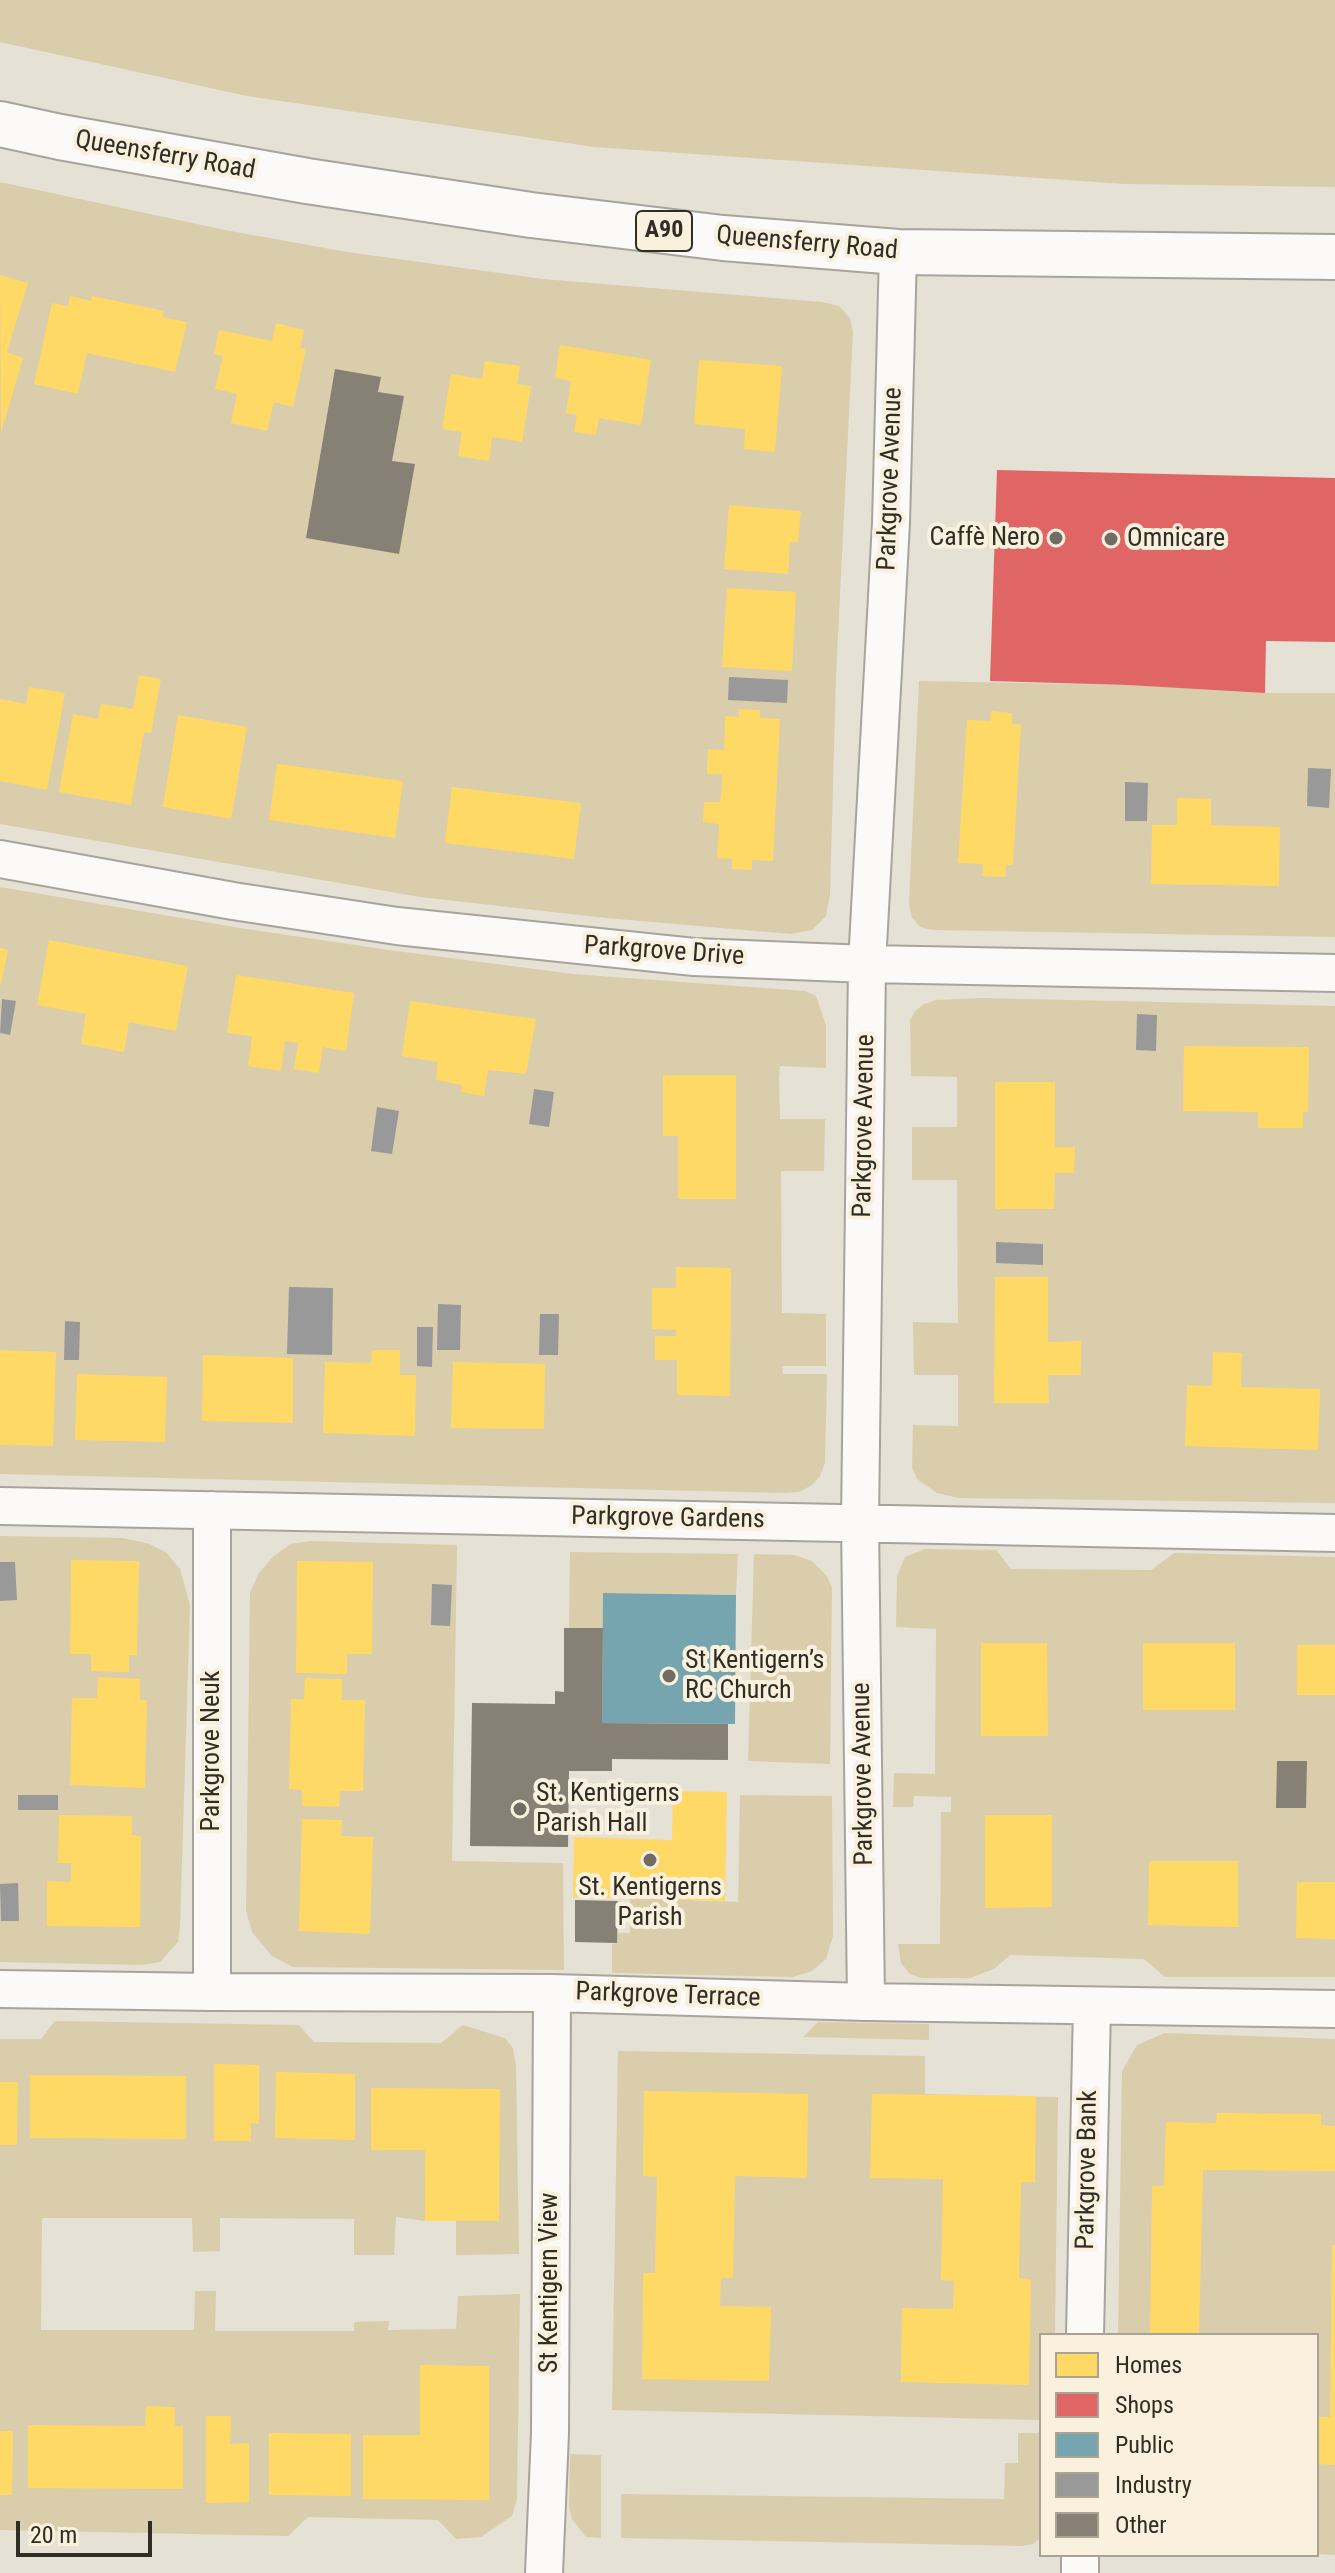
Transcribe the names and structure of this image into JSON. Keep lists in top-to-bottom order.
{
  "streets": {
    "main road": ["Queensferry Road", "A90"],
    "street": [
      "Parkgrove Avenue",
      "Parkgrove Drive",
      "Parkgrove Gardens",
      "Parkgrove Neuk",
      "Parkgrove Terrace",
      "Parkgrove Bank",
      "St Kentigern View"
    ]
  },
  "crossings": [
    ["Queensferry Road", "Parkgrove Avenue"],
    ["Parkgrove Avenue", "Parkgrove Drive"],
    ["Parkgrove Avenue", "Parkgrove Gardens"],
    ["Parkgrove Avenue", "Parkgrove Terrace"],
    ["Parkgrove Gardens", "Parkgrove Neuk"],
    ["Parkgrove Neuk", "Parkgrove Terrace"],
    ["Parkgrove Terrace", "Parkgrove Bank"],
    ["Parkgrove Terrace", "St Kentigern View"]
  ],
  "places": [
    "Caffè Nero",
    "Omnicare",
    "St Kentigern’s RC Church",
    "St. Kentigerns Parish Hall",
    "St. Kentigerns Parish"
  ],
  "legend": [
    "Homes",
    "Shops",
    "Public",
    "Industry",
    "Other"
  ],
  "scale_bar": "20 m"
}
